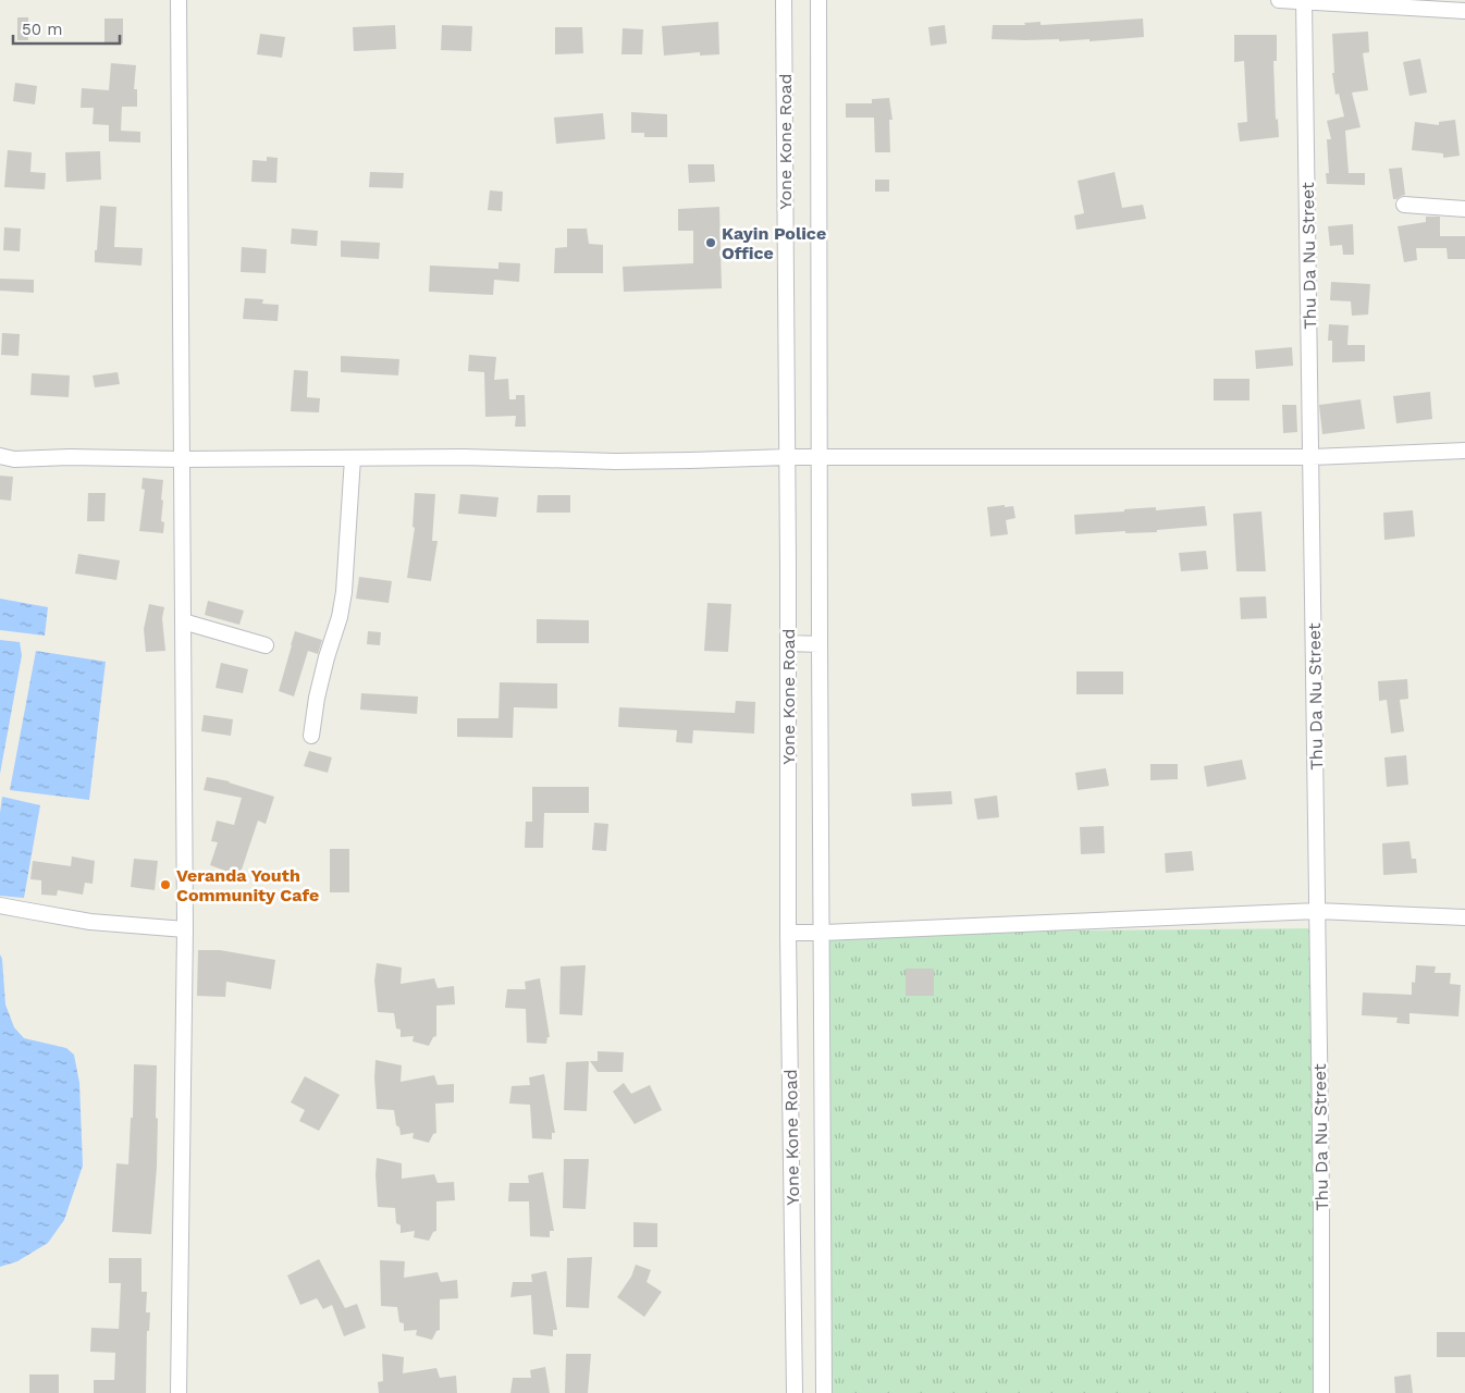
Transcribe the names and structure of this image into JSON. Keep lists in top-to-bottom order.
{
  "streets": {
    "street": ["Yone Kone Road", "Thu Da Nu Street"]
  },
  "places": ["Kayin Police Office", "Veranda Youth Community Cafe"],
  "scale_bar": "50 m"
}
